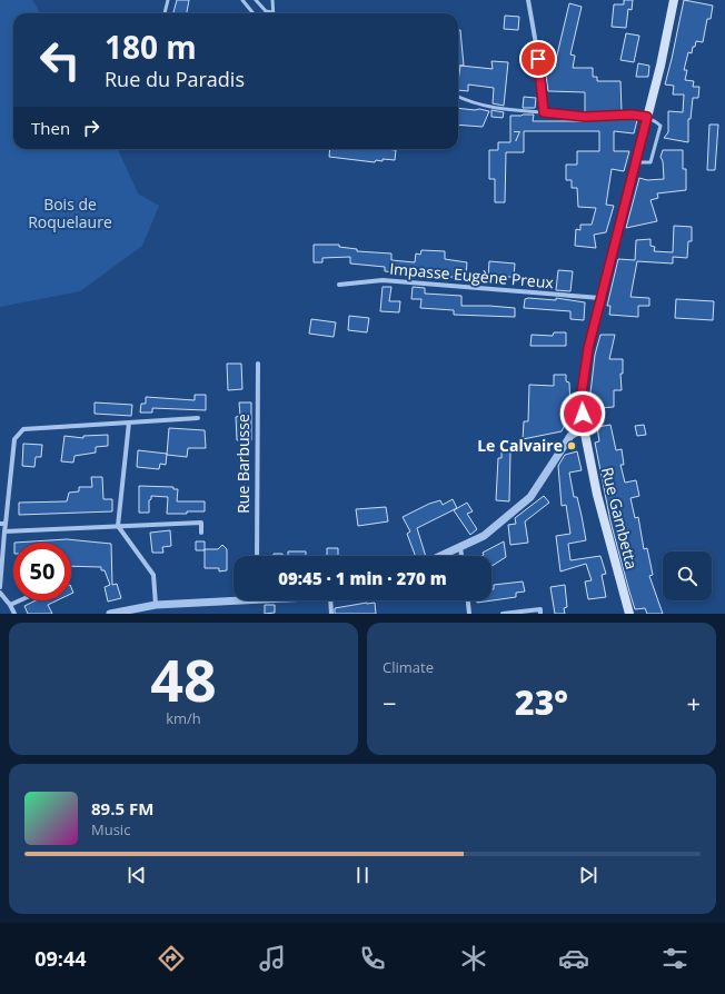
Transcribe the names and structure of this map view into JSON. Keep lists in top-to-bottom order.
{
  "streets": {
    "main road": ["Rue Gambetta"],
    "street": ["Impasse Eugène Preux", "Rue Barbusse"]
  },
  "crossings": [
    ["Impasse Eugène Preux", "Rue Gambetta"]
  ],
  "parks": ["Bois de Roquelaure"],
  "places": ["Le Calvaire"],
  "house_numbers": ["7"],
  "page": {
    "turn": ["180 m", "Rue du Paradis"],
    "then": "Then",
    "limit": "50",
    "trip": "09:45 · 1 min · 270 m",
    "tile": [
      ["48", "km/h"],
      "Climate"
    ],
    "heat": ["−", "23°", "+"],
    "song": ["89.5 FM", "Music"],
    "tabs": "09:44"
  }
}
